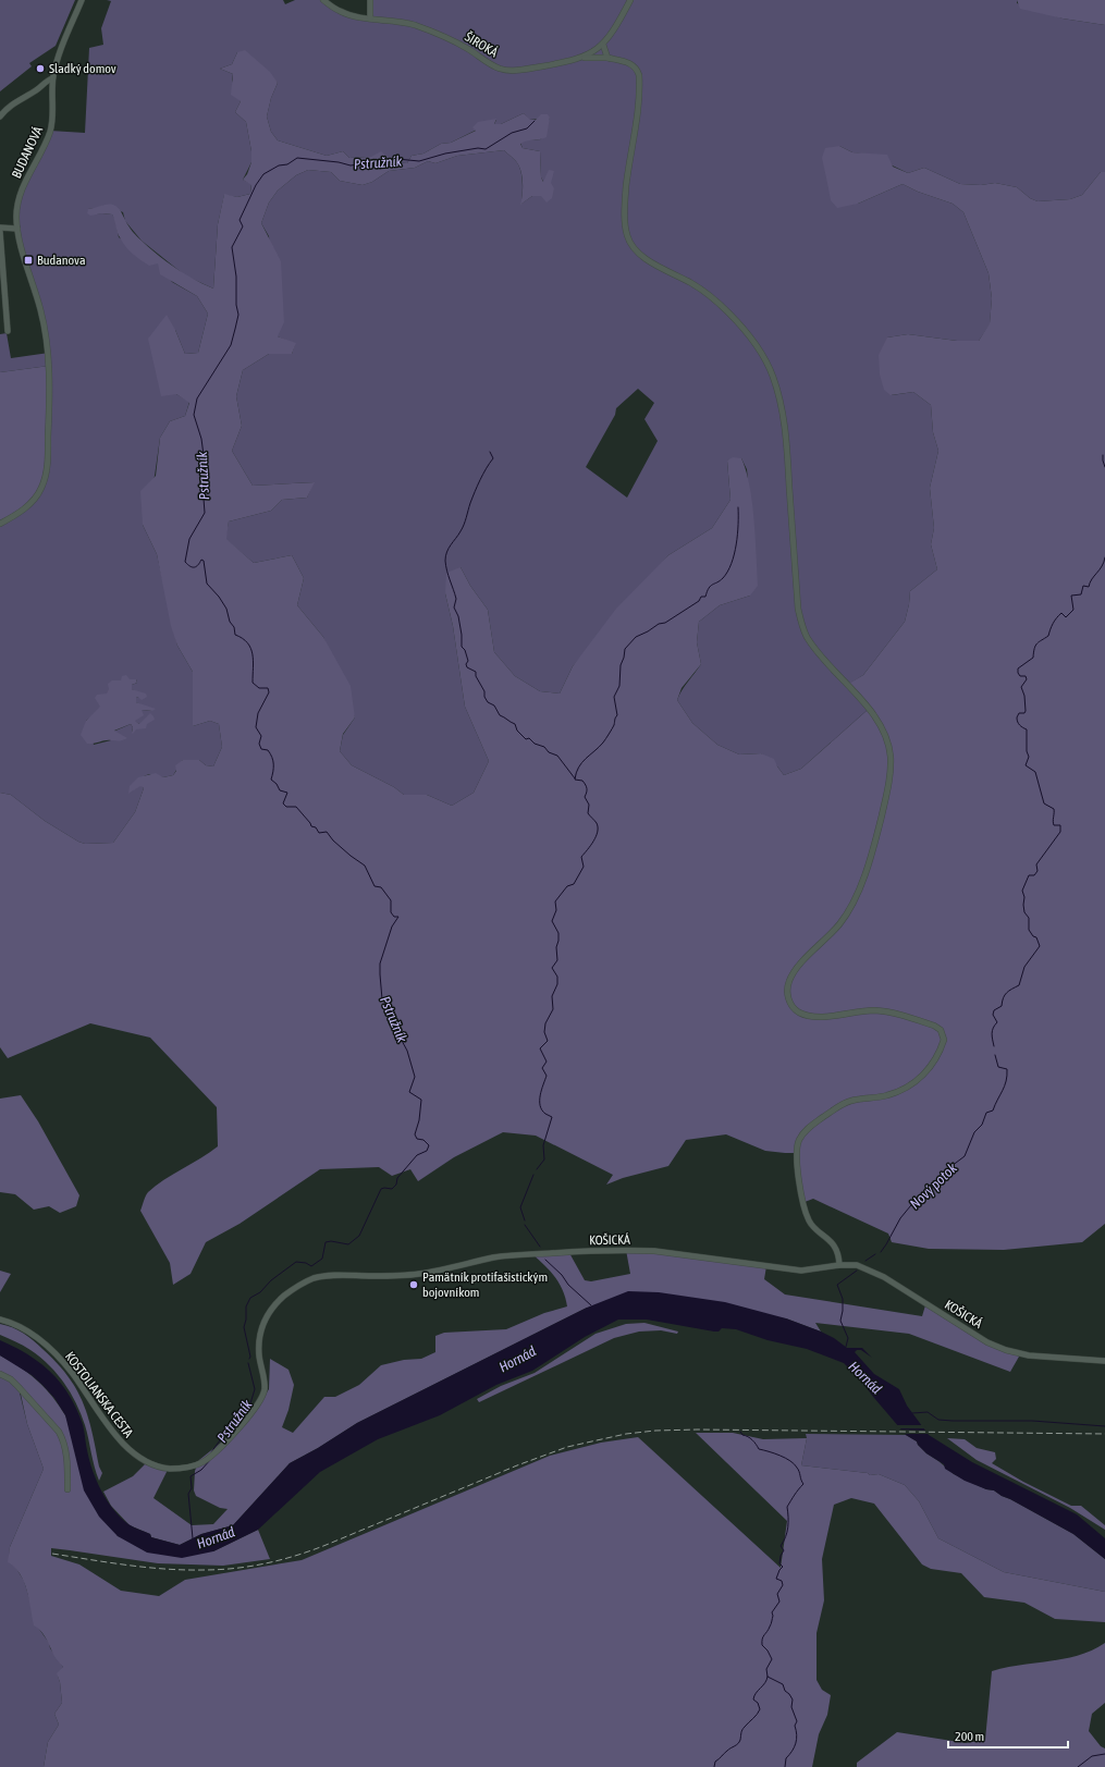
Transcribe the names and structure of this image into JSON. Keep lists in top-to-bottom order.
{
  "streets": {
    "street": [
      "ŠIROKÁ",
      "BUDANOVÁ",
      "KOŠICKÁ",
      "KOSTOLIANSKA CESTA"
    ]
  },
  "crossings": [
    ["KOŠICKÁ", "KOSTOLIANSKA CESTA"]
  ],
  "water": ["Pstružník", "Nový potok", "Hornád"],
  "places": {
    "other": ["Sladký domov", "Pamätník protifašistickým bojovníkom"],
    "transit": ["Budanova"]
  },
  "scale_bar": "200 m"
}
